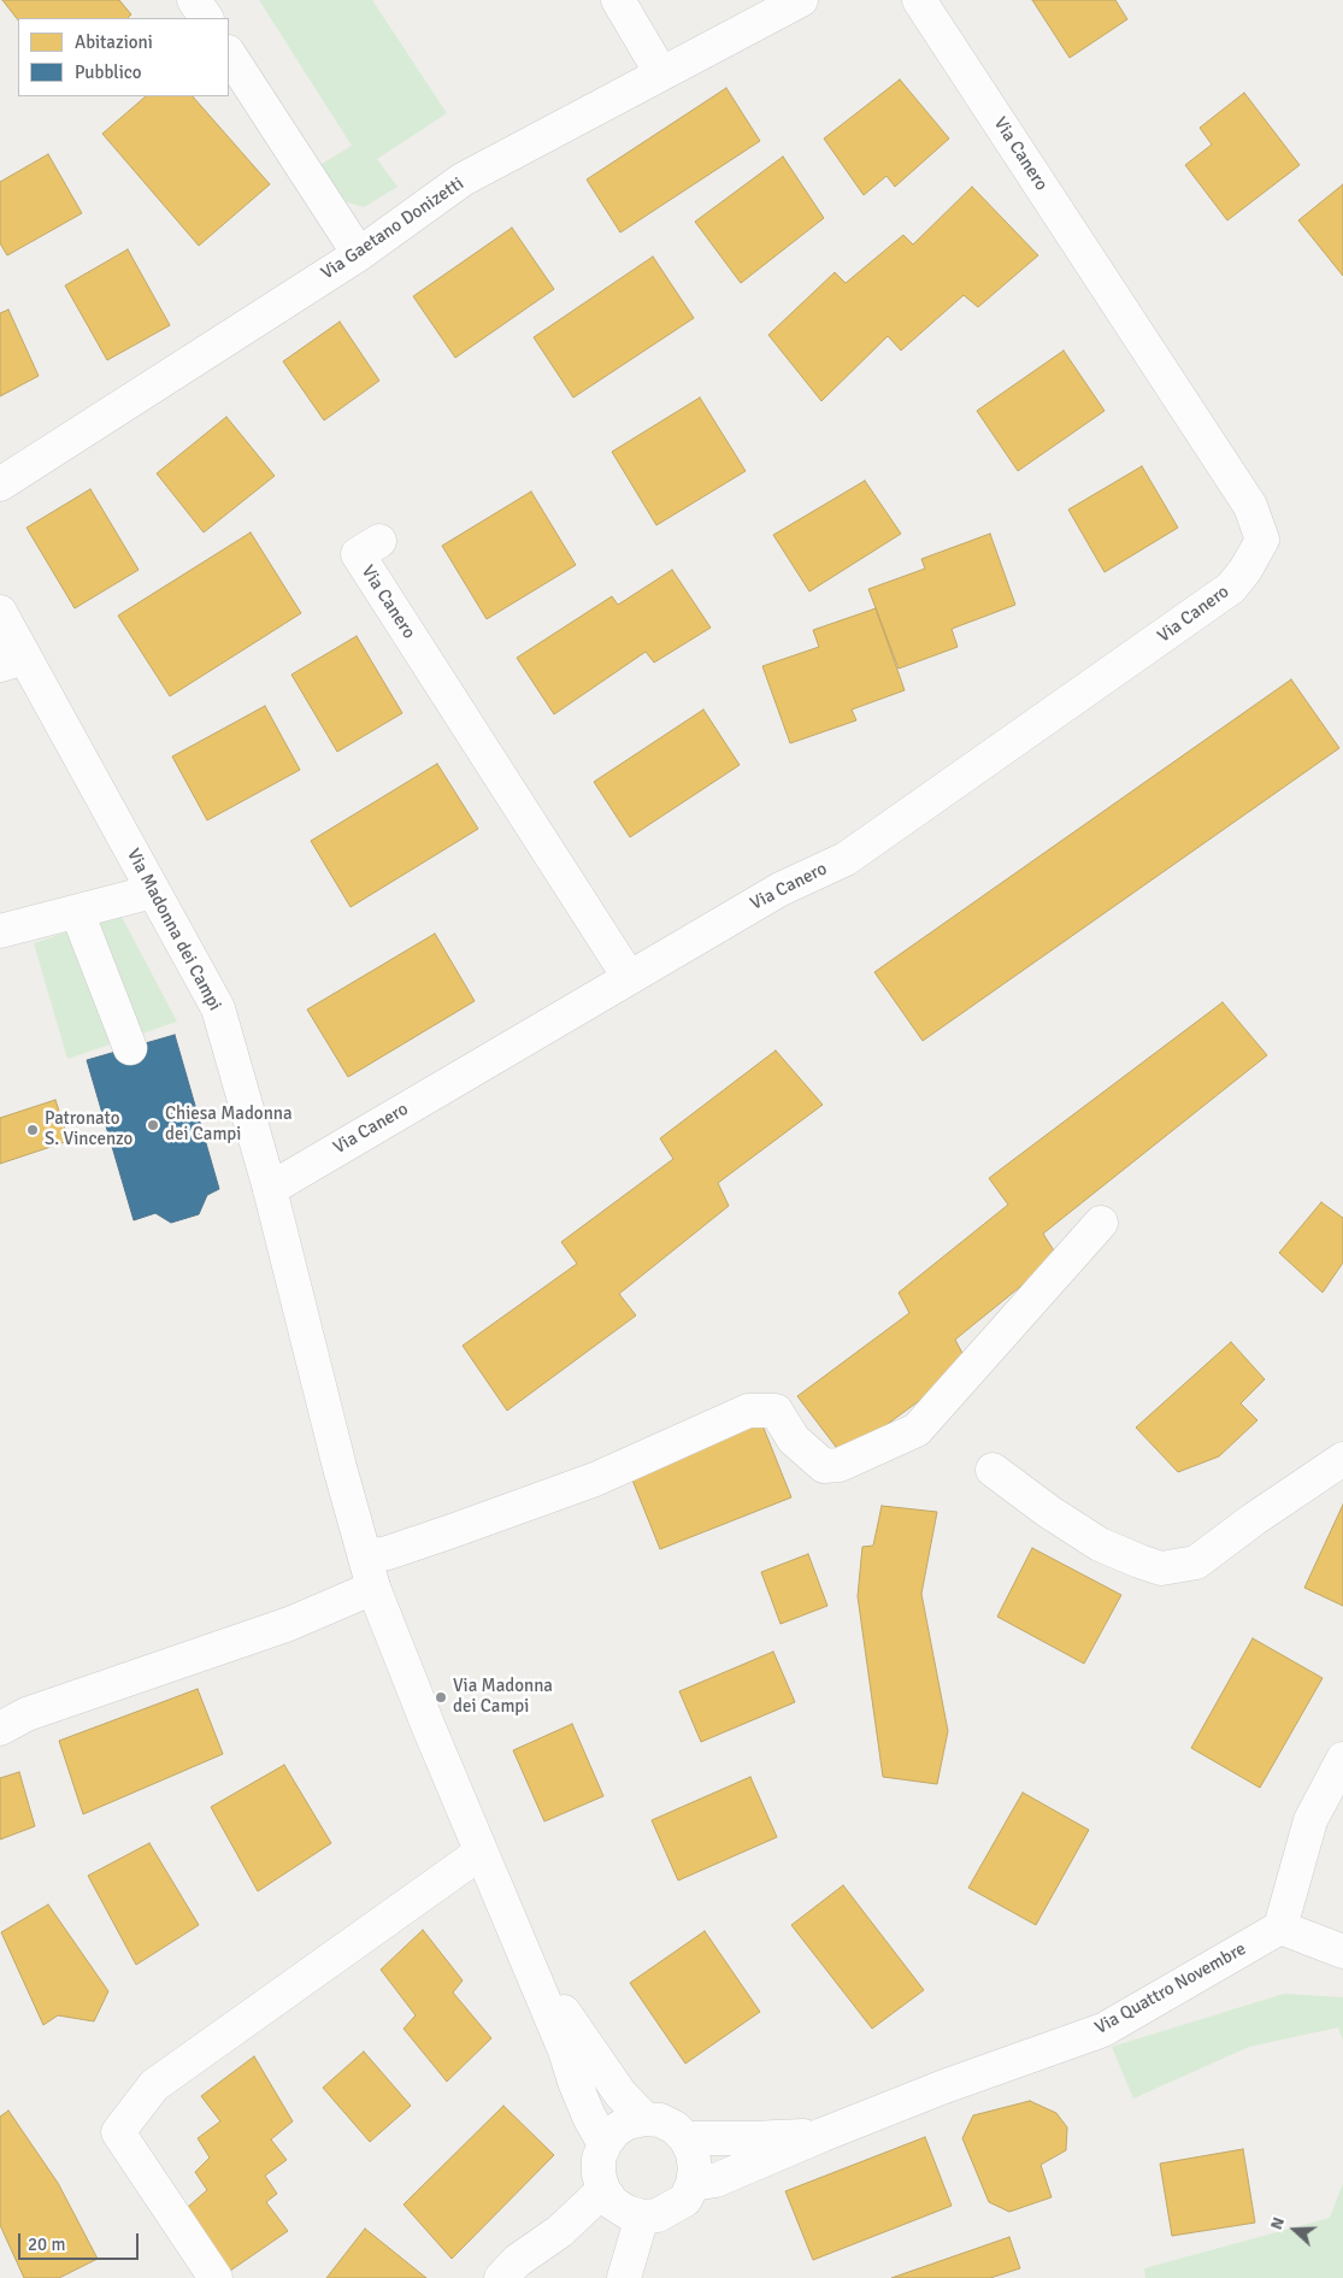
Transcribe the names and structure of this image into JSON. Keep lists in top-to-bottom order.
{
  "streets": {
    "street": [
      "Via Canero",
      "Via Gaetano Donizetti",
      "Via Madonna dei Campi",
      "Via Quattro Novembre"
    ]
  },
  "crossings": [
    ["Via Canero", "Via Madonna dei Campi"],
    ["Via Madonna dei Campi", "Via Quattro Novembre"]
  ],
  "places": ["Chiesa Madonna dei Campi", "Patronato S. Vincenzo", "Via Madonna dei Campi"],
  "legend": ["Abitazioni", "Pubblico"],
  "scale_bar": "20 m",
  "north": "left"
}
